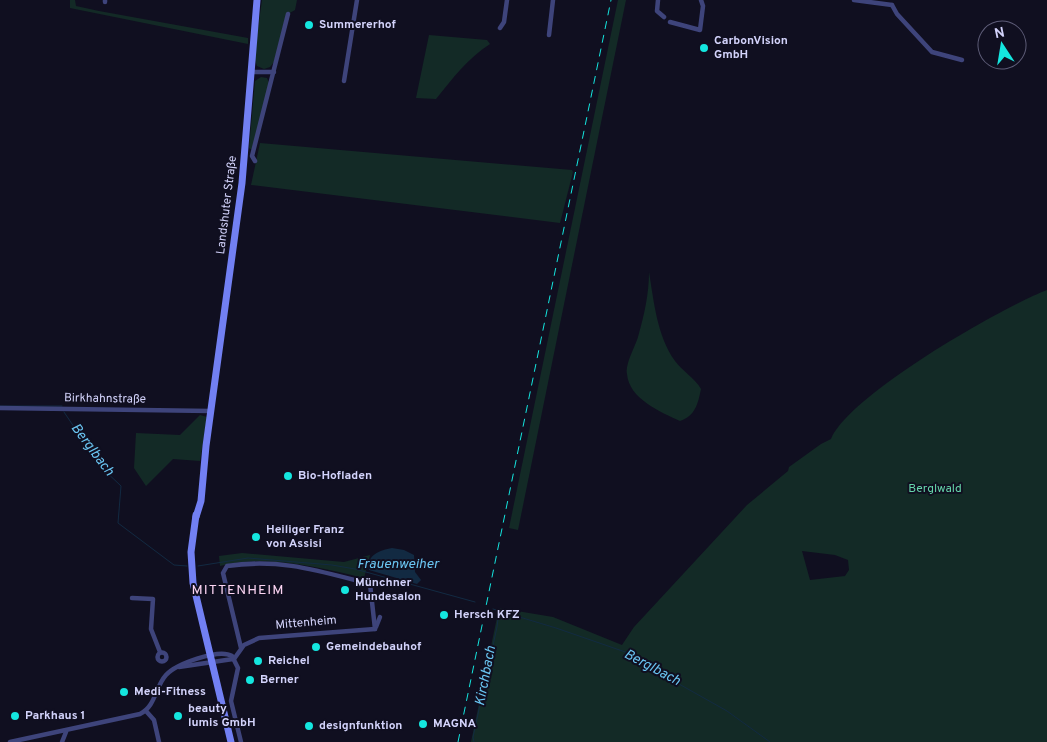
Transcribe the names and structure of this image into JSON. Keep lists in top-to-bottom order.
{
  "streets": {
    "main road": ["Landshuter Straße"],
    "street": ["Birkhahnstraße", "Mittenheim"]
  },
  "crossings": [
    ["Landshuter Straße", "Birkhahnstraße"]
  ],
  "districts": ["MITTENHEIM"],
  "water": ["Berglbach", "Frauenweiher", "Kirchbach"],
  "parks": ["Berglwald"],
  "places": [
    "Summererhof",
    "CarbonVision GmbH",
    "Bio-Hofladen",
    "Heiliger Franz von Assisi",
    "Münchner Hundesalon",
    "Hersch KFZ",
    "Gemeindebauhof",
    "Reichel",
    "Berner",
    "Medi-Fitness",
    "Parkhaus 1",
    "beauty lumis GmbH",
    "MAGNA",
    "designfunktion"
  ],
  "north": "top"
}
